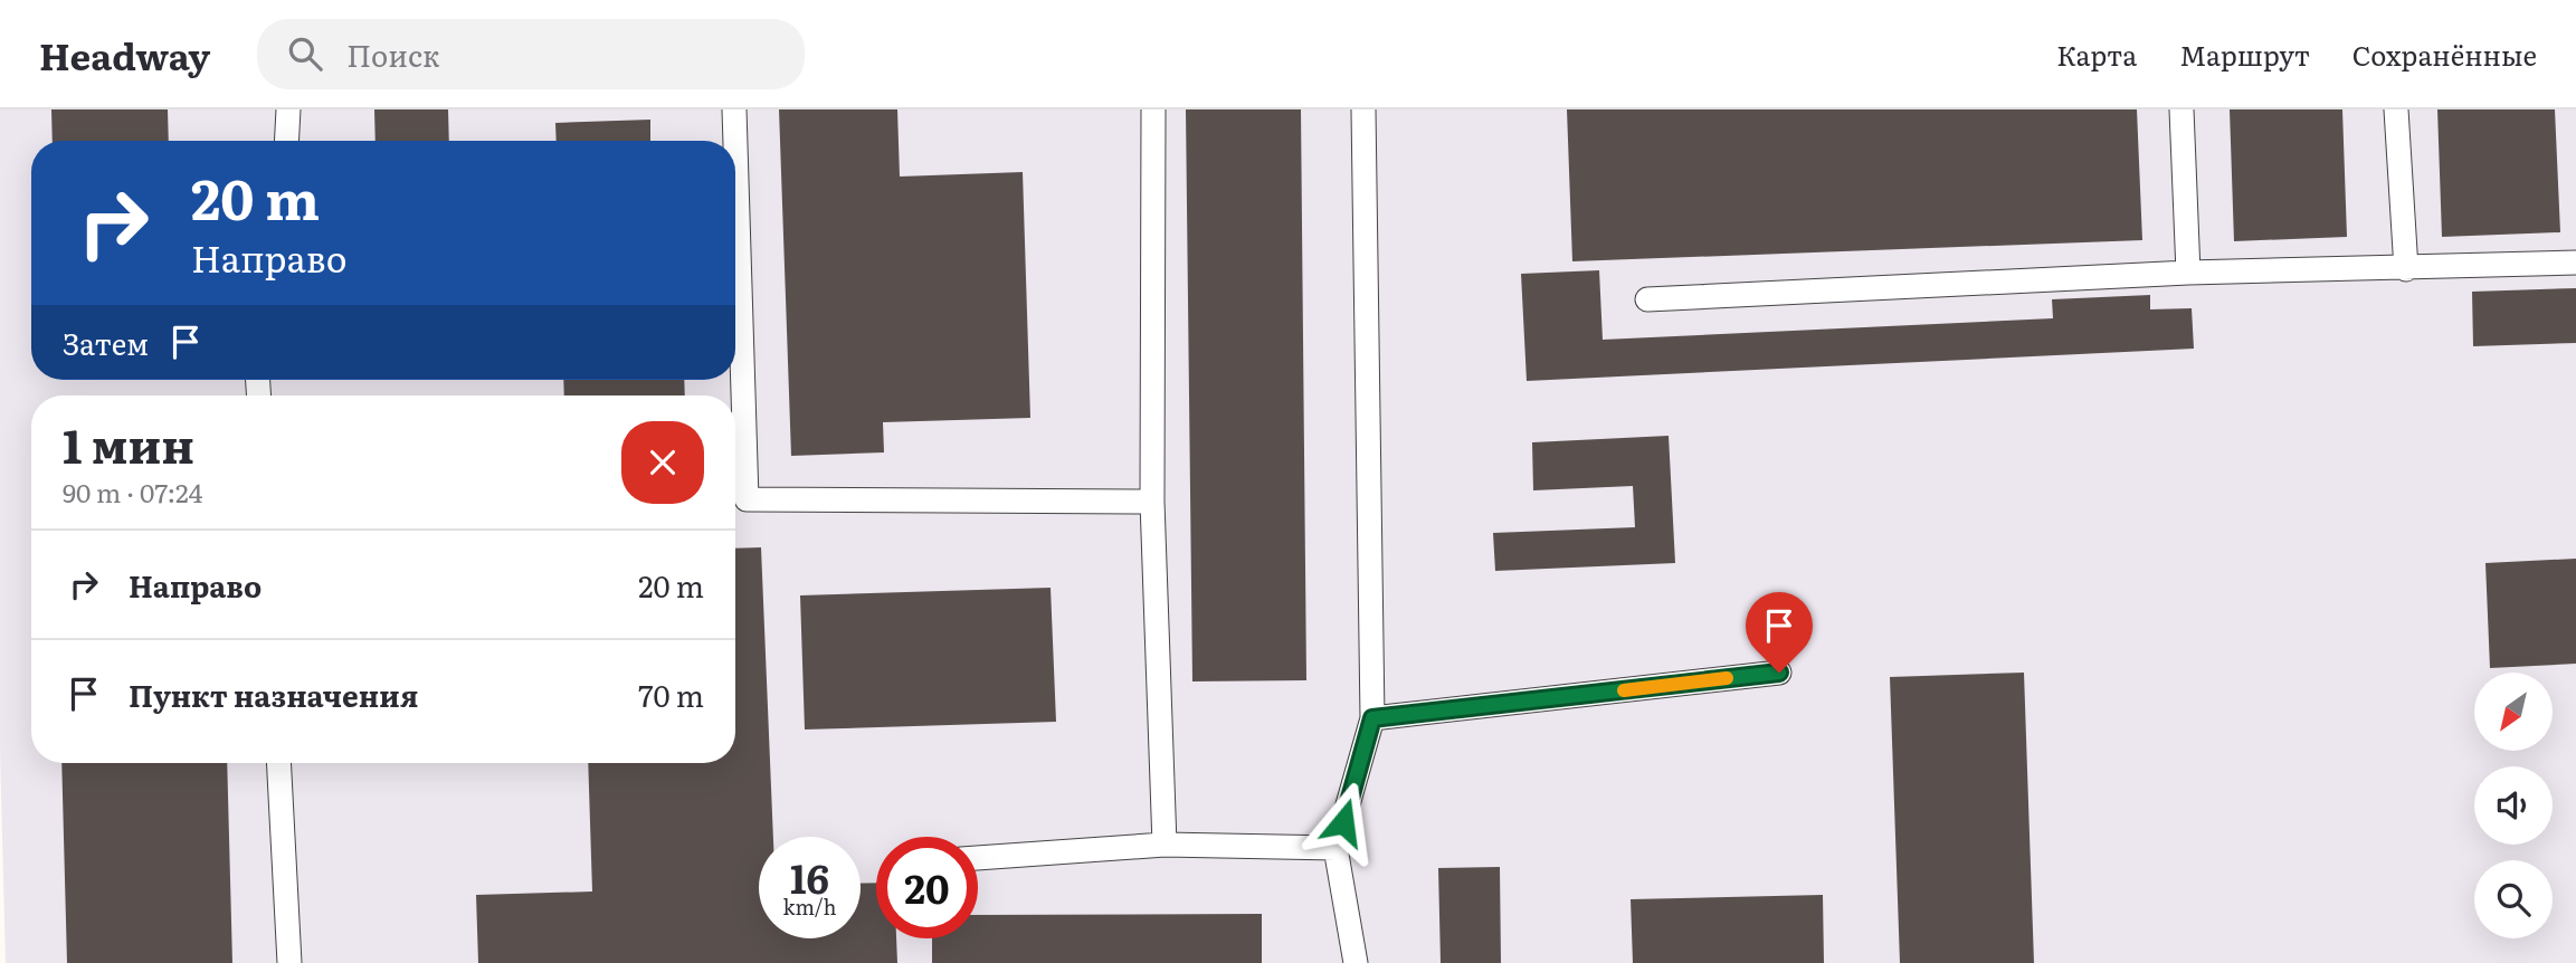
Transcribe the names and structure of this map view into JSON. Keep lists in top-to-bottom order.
{
  "north": "bottom left",
  "page": {
    "header": "Headway",
    "search": "Поиск",
    "nav": ["Карта", "Маршрут", "Сохранённые"],
    "turn": ["20 m", "Направо"],
    "then": "Затем",
    "heading": ["1 мин", "90 m · 07:24"],
    "list": [
      {
        "name": "Направо",
        "value": "20 m"
      },
      {
        "name": "Пункт назначения",
        "value": "70 m"
      }
    ],
    "speed": "16 km/h",
    "limit": "20"
  }
}
